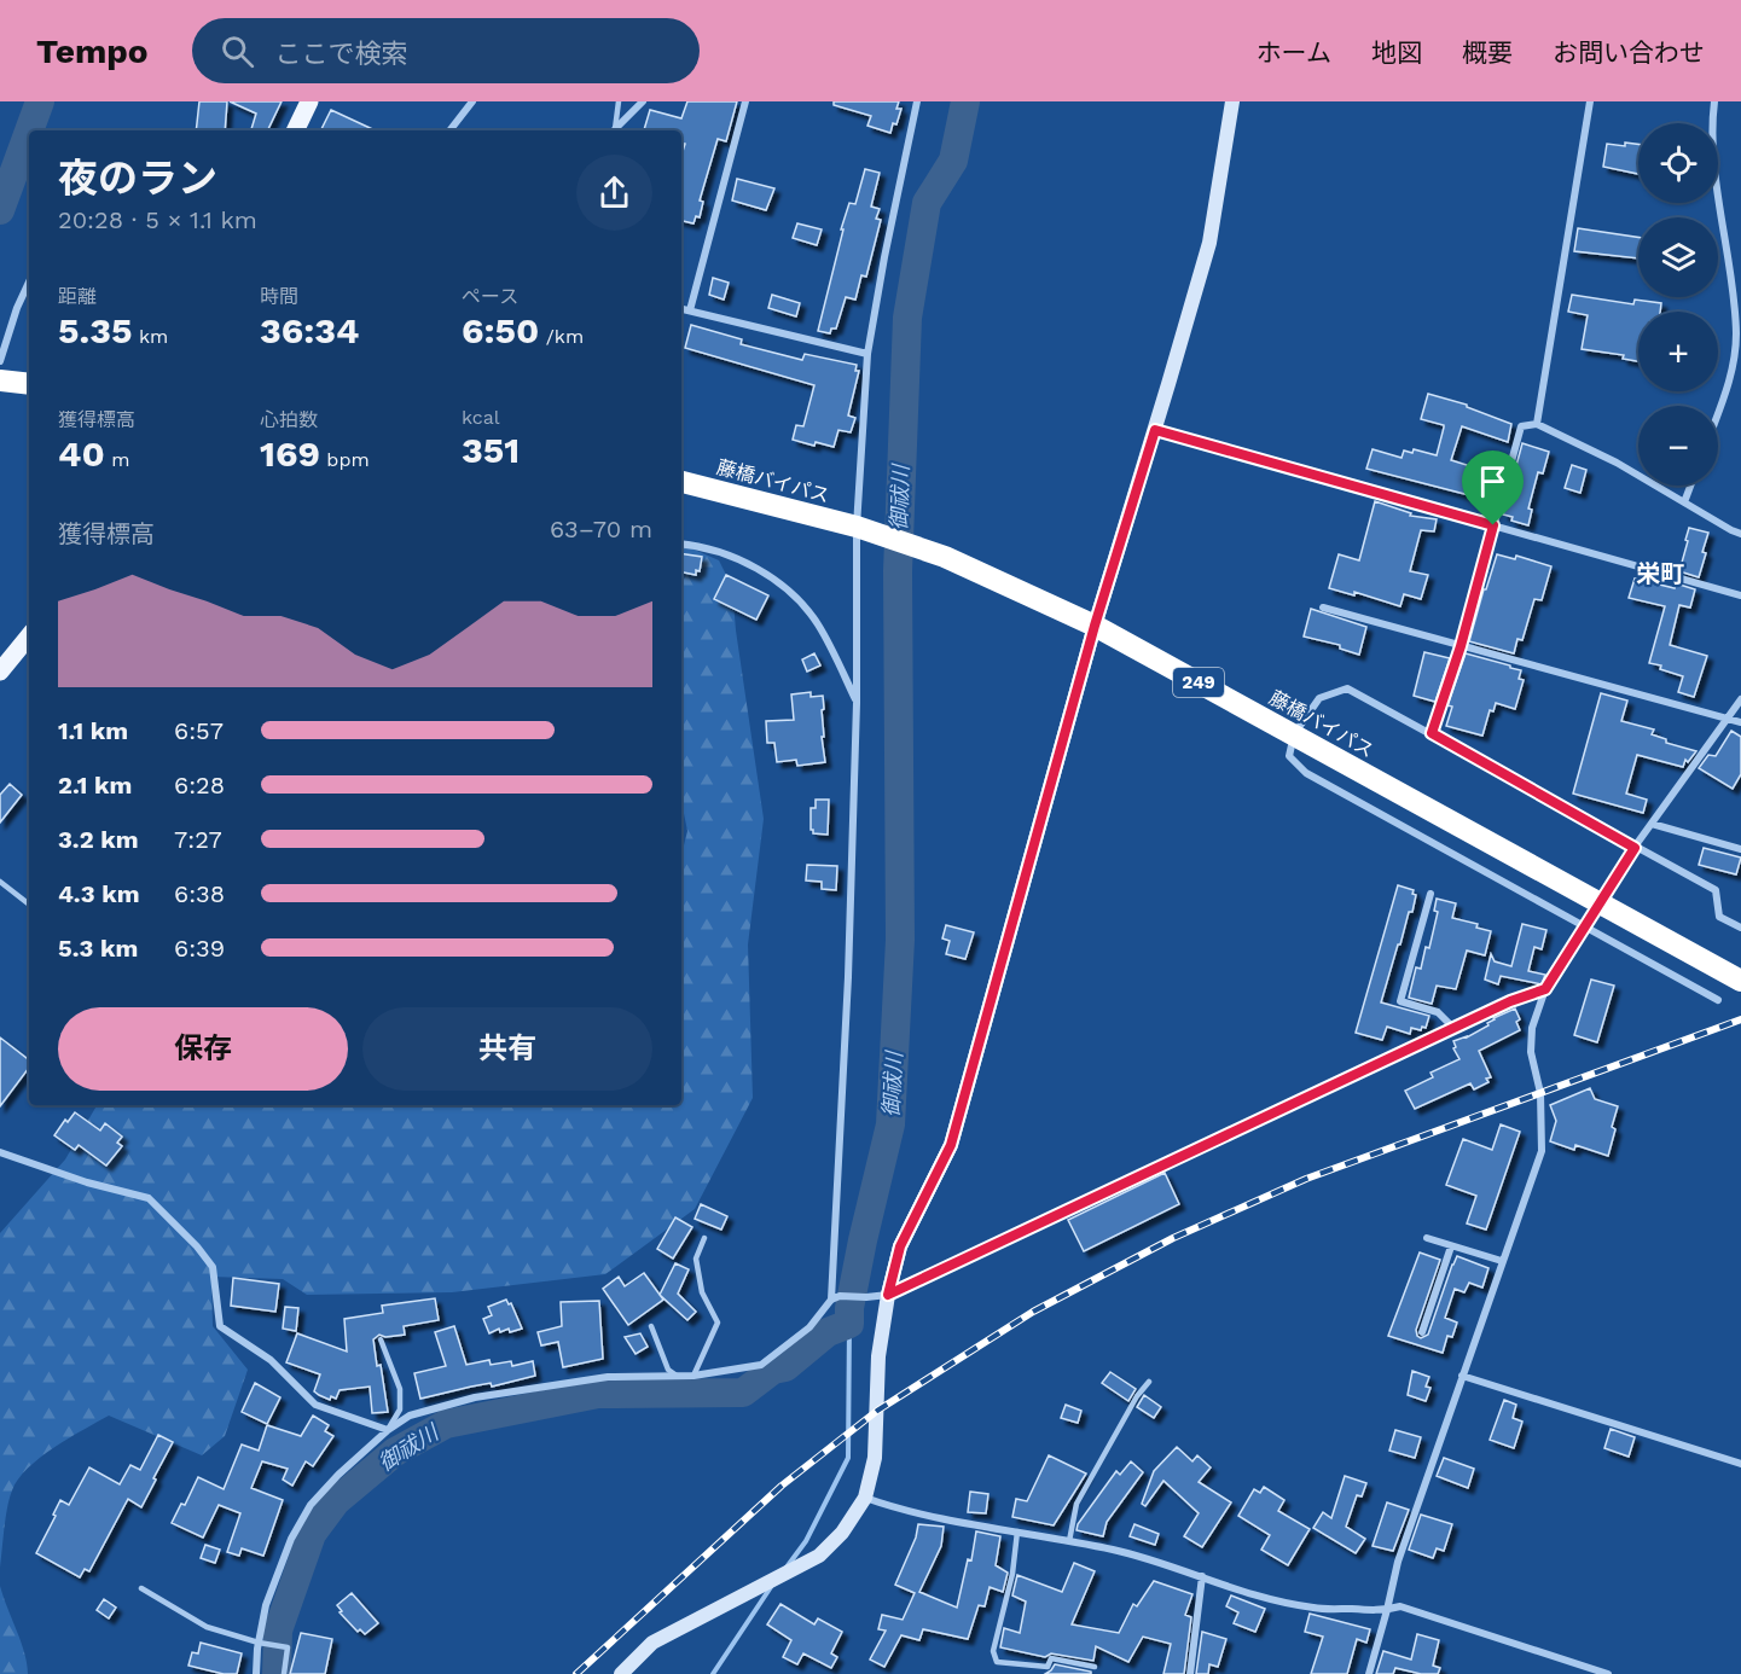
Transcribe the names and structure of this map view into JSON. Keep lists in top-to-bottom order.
{
  "streets": {
    "highway": ["藤橋バイパス", "249"]
  },
  "districts": ["栄町"],
  "water": ["御祓川"],
  "page": {
    "header": "Tempo",
    "search": "ここで検索",
    "nav": [
      "ホーム",
      "地図",
      "概要",
      "お問い合わせ"
    ],
    "map_buttons": ["+", "−"],
    "heading": ["夜のラン", "20:28 · 5 × 1.1 km"],
    "stats": [
      ["距離", "5.35 km"],
      ["時間", "36:34"],
      ["ペース", "6:50 /km"],
      ["獲得標高", "40 m"],
      ["心拍数", "169 bpm"],
      ["kcal", "351"]
    ],
    "chart": ["獲得標高", "63–70 m"],
    "list": [
      {
        "name": "1.1 km",
        "note": "6:57"
      },
      {
        "name": "2.1 km",
        "note": "6:28"
      },
      {
        "name": "3.2 km",
        "note": "7:27"
      },
      {
        "name": "4.3 km",
        "note": "6:38"
      },
      {
        "name": "5.3 km",
        "note": "6:39"
      }
    ],
    "buttons": ["保存", "共有"]
  }
}
